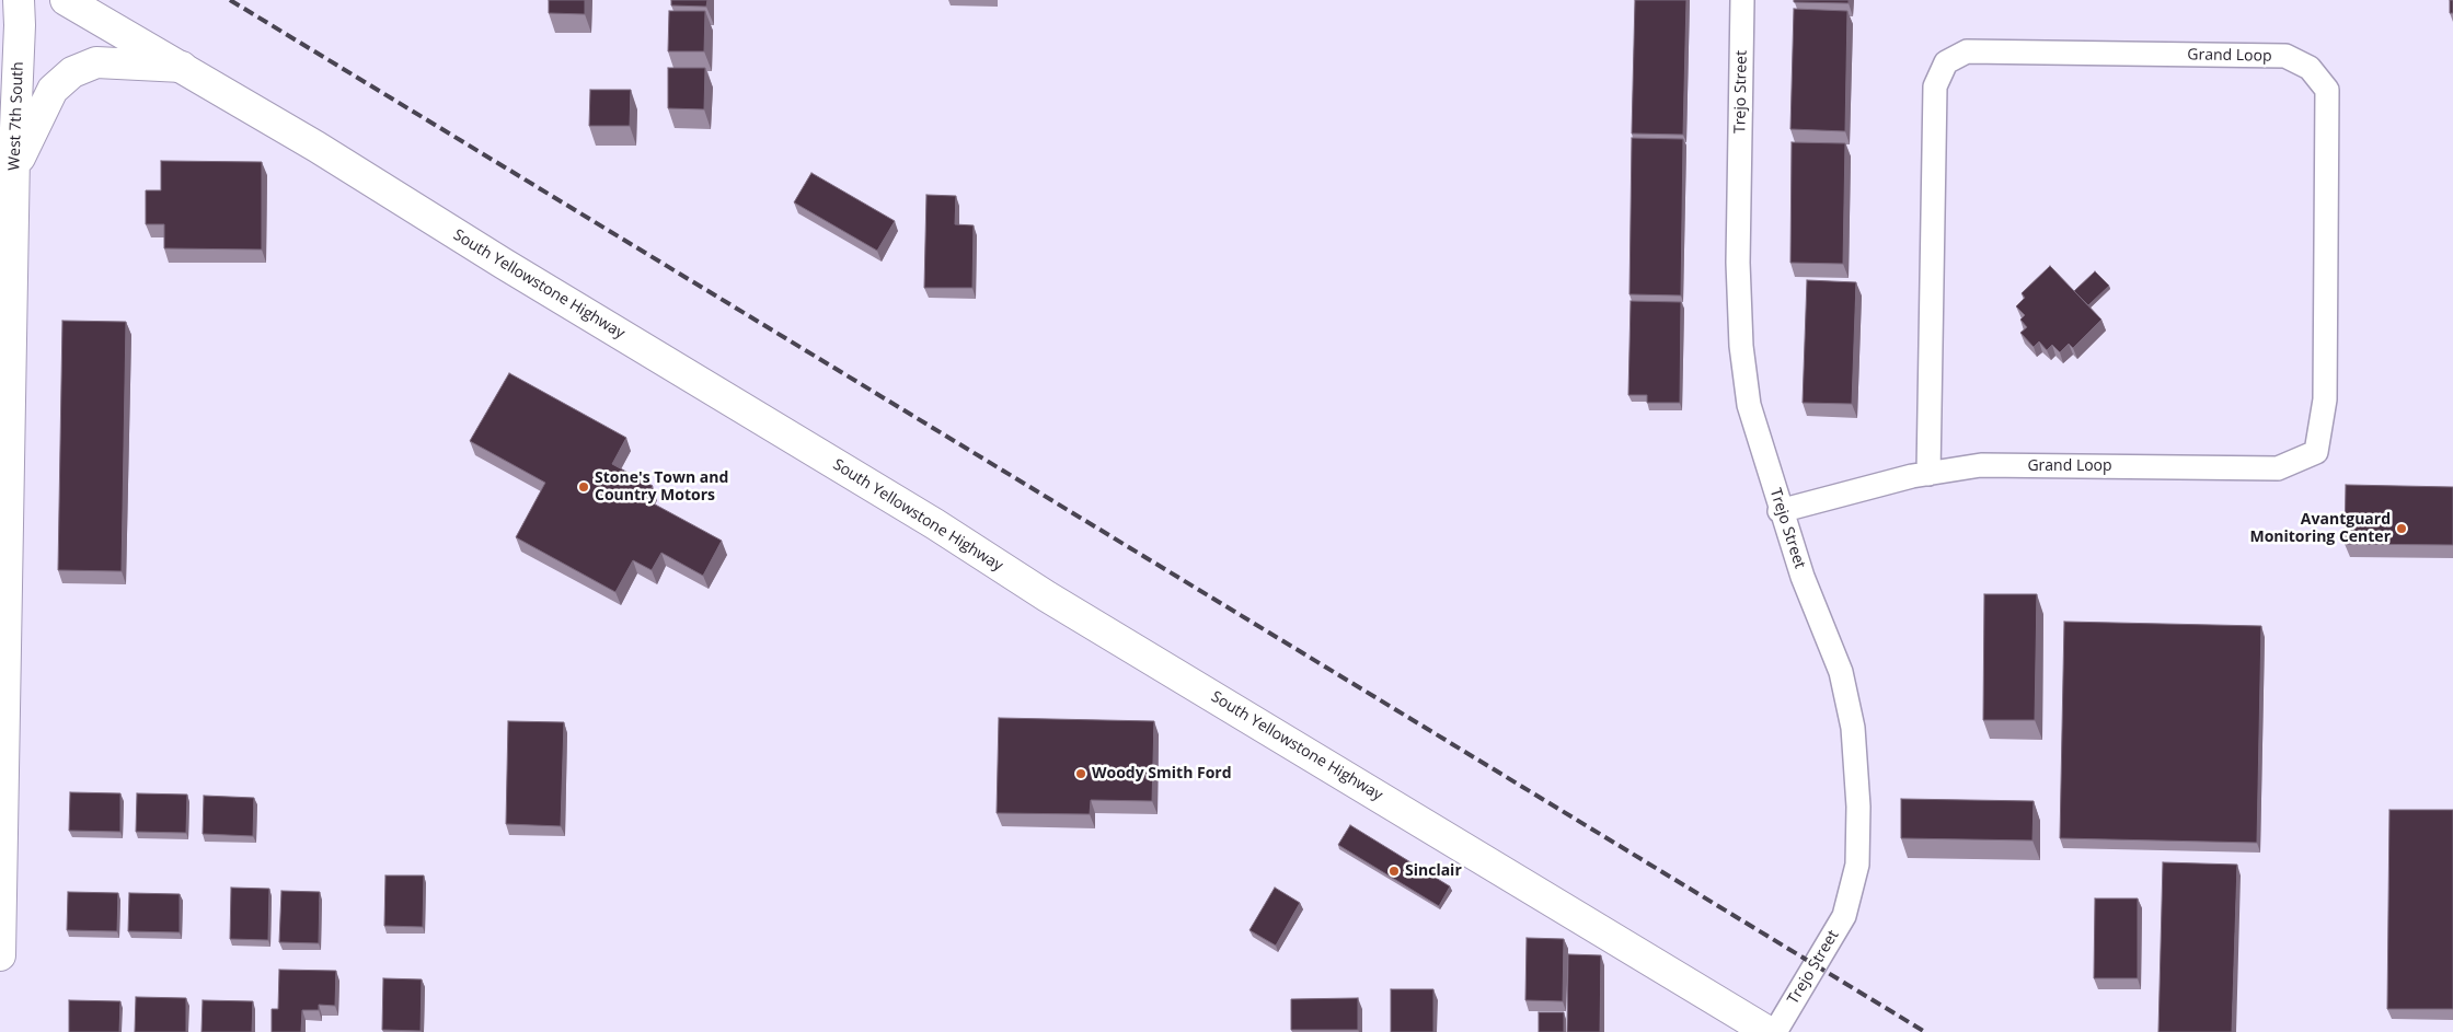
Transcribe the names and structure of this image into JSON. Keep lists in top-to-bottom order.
{
  "streets": {
    "main road": ["West 7th South", "South Yellowstone Highway"],
    "street": ["Grand Loop", "Trejo Street"]
  },
  "crossings": [
    ["Grand Loop", "Trejo Street"]
  ],
  "places": [
    "Stone's Town and Country Motors",
    "Avantguard Monitoring Center",
    "Woody Smith Ford",
    "Sinclair"
  ]
}
